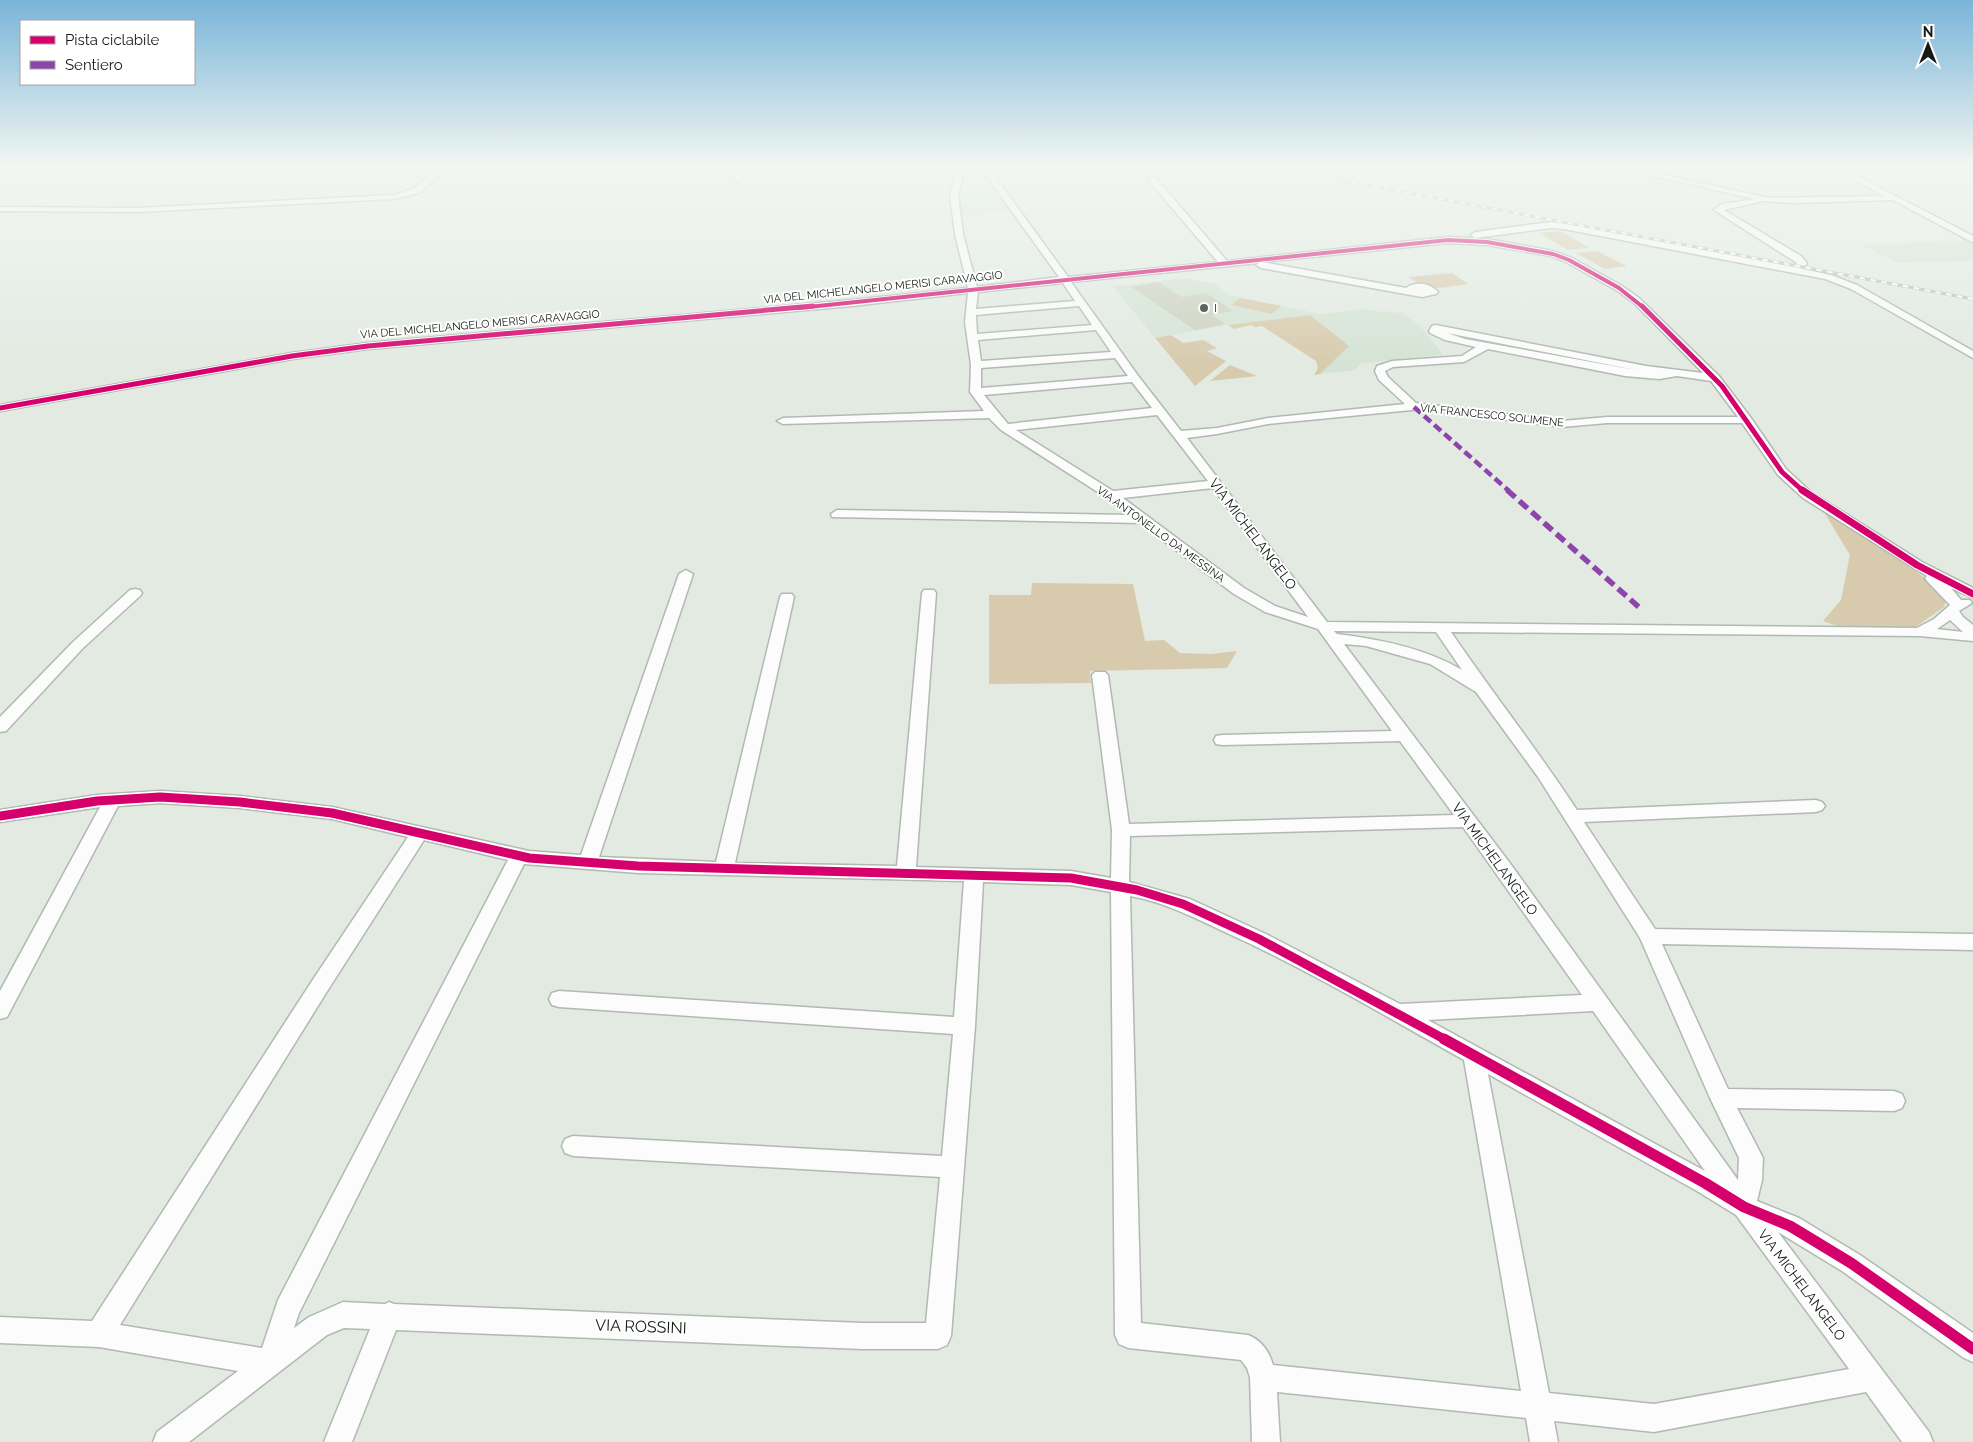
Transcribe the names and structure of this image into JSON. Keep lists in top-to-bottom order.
{
  "streets": {
    "street": [
      "VIA DEL MICHELANGELO MERISI CARAVAGGIO",
      "VIA FRANCESCO SOLIMENE",
      "VIA ANTONELLO DA MESSINA",
      "VIA MICHELANGELO",
      "VIA ROSSINI"
    ]
  },
  "crossings": [
    ["VIA DEL MICHELANGELO MERISI CARAVAGGIO", "VIA FRANCESCO SOLIMENE"],
    ["VIA DEL MICHELANGELO MERISI CARAVAGGIO", "VIA MICHELANGELO"],
    ["VIA FRANCESCO SOLIMENE", "VIA MICHELANGELO"],
    ["VIA ANTONELLO DA MESSINA", "VIA MICHELANGELO"]
  ],
  "places": ["I"],
  "legend": ["Pista ciclabile", "Sentiero"],
  "north": "top"
}
